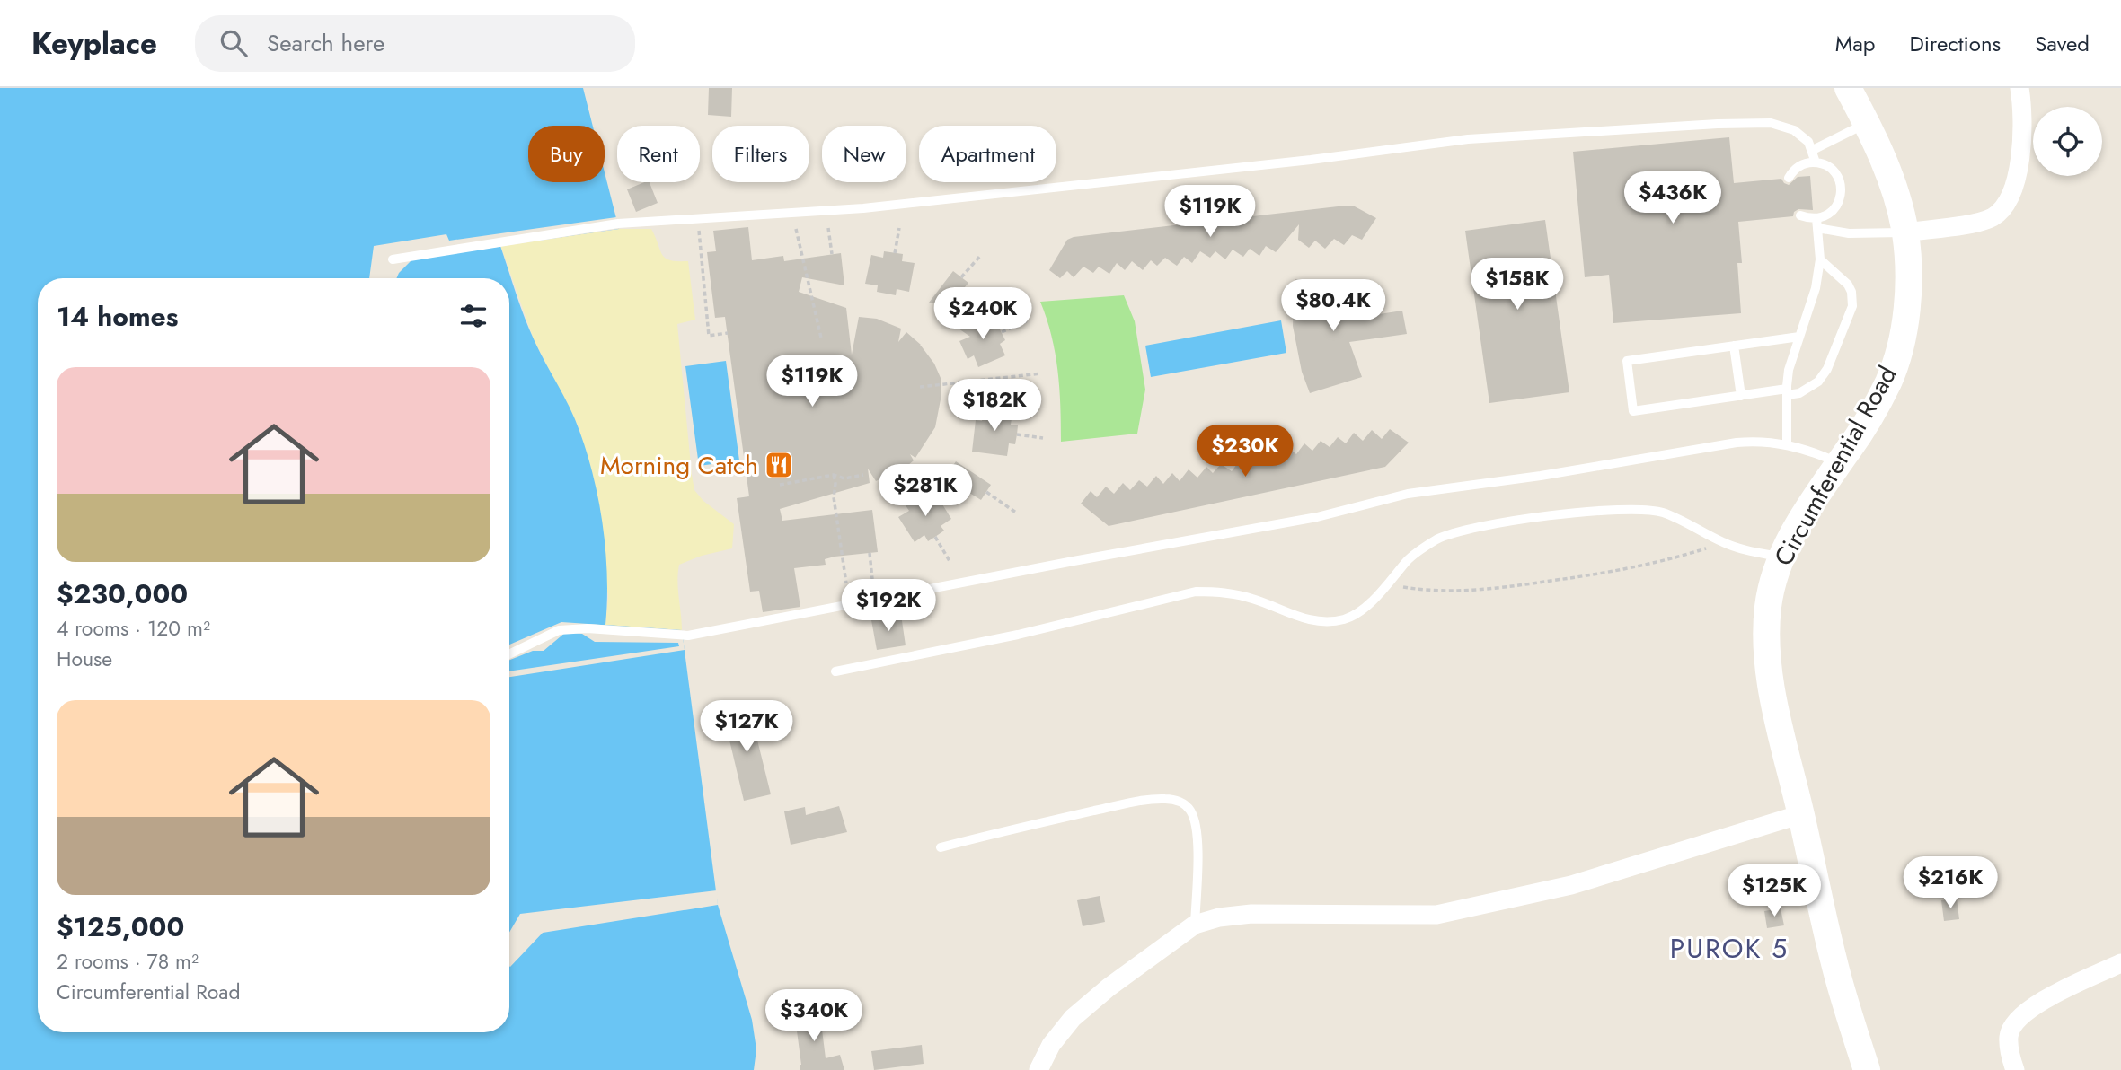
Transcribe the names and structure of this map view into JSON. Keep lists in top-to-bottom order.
{
  "streets": {
    "main road": ["Circumferential Road"]
  },
  "districts": ["PUROK 5"],
  "places": {
    "restaurant": ["Morning Catch"]
  },
  "page": {
    "header": "Keyplace",
    "search": "Search here",
    "nav": ["Map", "Directions", "Saved"],
    "chip": [
      "Buy",
      "Rent",
      "Filters",
      "New",
      "Apartment"
    ],
    "price": [
      "$436K",
      "$119K",
      "$158K",
      "$80.4K",
      "$240K",
      "$119K",
      "$182K",
      "$230K",
      "$281K",
      "$192K",
      "$127K",
      "$216K",
      "$125K",
      "$340K"
    ],
    "heading": "14 homes",
    "list": [
      {
        "name": "$230,000",
        "note": "4 rooms · 120 m² · House"
      },
      {
        "name": "$125,000",
        "note": "2 rooms · 78 m² · Circumferential Road"
      }
    ]
  }
}
